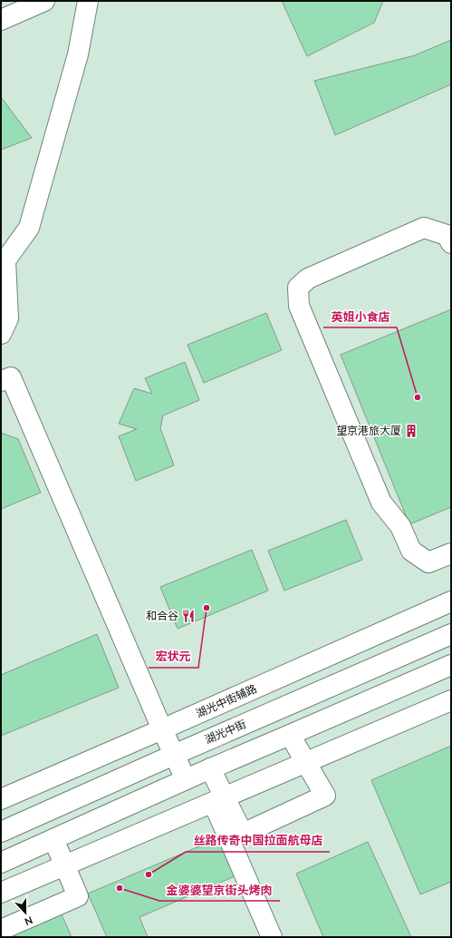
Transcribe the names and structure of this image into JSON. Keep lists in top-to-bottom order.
{
  "streets": {
    "street": ["湖光中街辅路", "湖光中街"]
  },
  "places": {
    "other": [
      "英姐小食店",
      "宏状元",
      "丝路传奇中国拉面航母店",
      "金婆婆望京街头烤肉"
    ],
    "building": ["望京港旅大厦"],
    "restaurant": ["和合谷"]
  },
  "north": "bottom"
}
